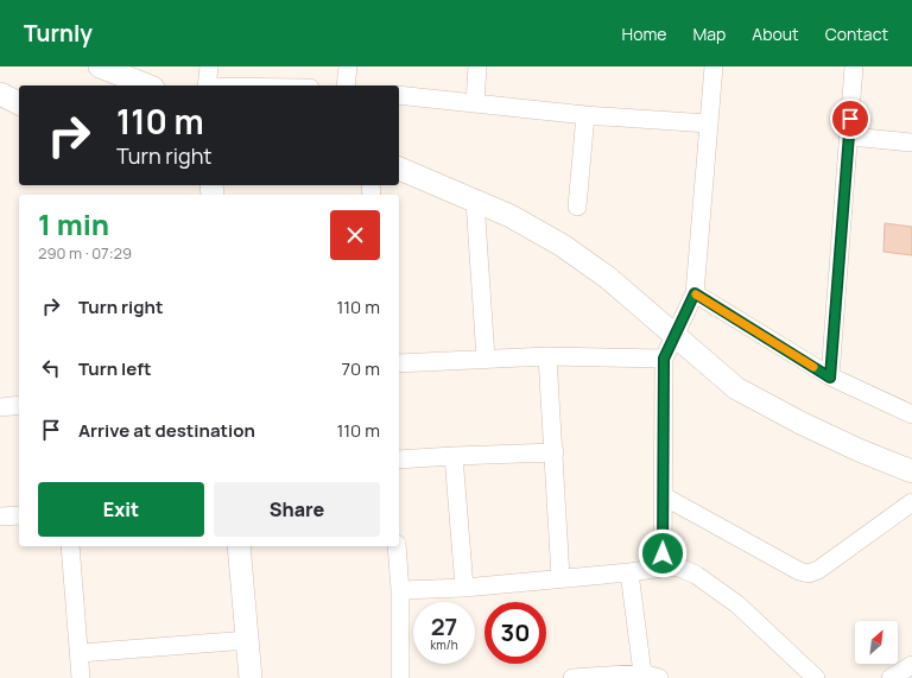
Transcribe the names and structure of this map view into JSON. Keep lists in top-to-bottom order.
{
  "north": "top right",
  "page": {
    "header": "Turnly",
    "nav": [
      "Home",
      "Map",
      "About",
      "Contact"
    ],
    "turn": ["110 m", "Turn right"],
    "heading": ["1 min", "290 m · 07:29"],
    "list": [
      {
        "name": "Turn right",
        "value": "110 m"
      },
      {
        "name": "Turn left",
        "value": "70 m"
      },
      {
        "name": "Arrive at destination",
        "value": "110 m"
      }
    ],
    "buttons": ["Exit", "Share"],
    "speed": "27 km/h",
    "limit": "30"
  }
}
